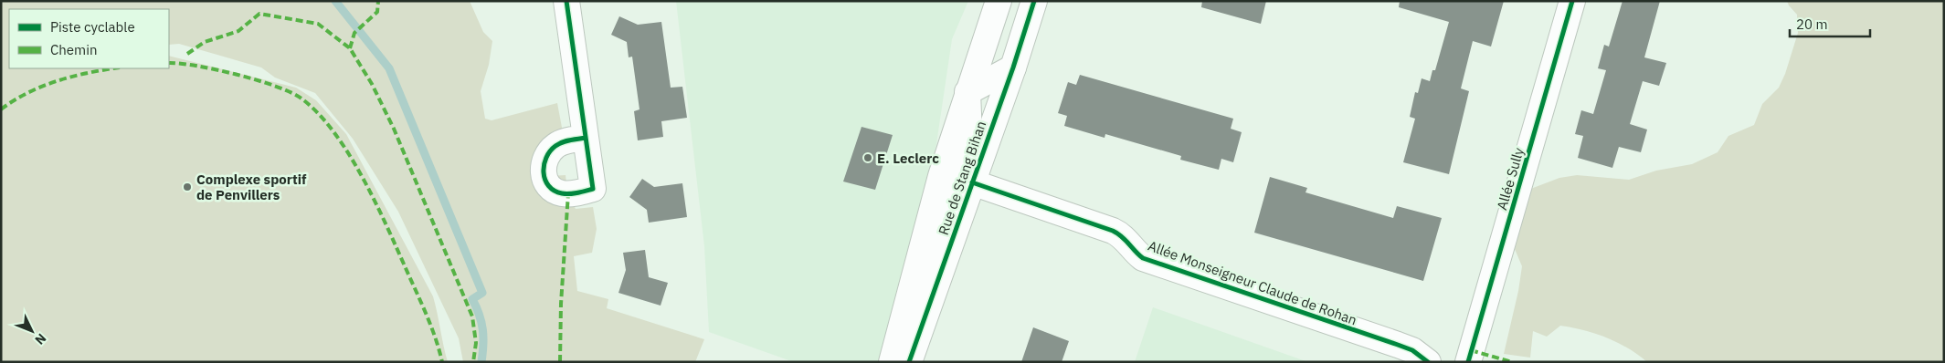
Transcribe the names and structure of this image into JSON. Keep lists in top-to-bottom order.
{
  "streets": {
    "street": ["Rue de Stang Bihan", "Allée Sully", "Allée Monseigneur Claude de Rohan"]
  },
  "crossings": [
    ["Rue de Stang Bihan", "Allée Monseigneur Claude de Rohan"]
  ],
  "places": ["E. Leclerc", "Complexe sportif de Penvillers"],
  "legend": ["Piste cyclable", "Chemin"],
  "scale_bar": "20 m",
  "north": "bottom right"
}
